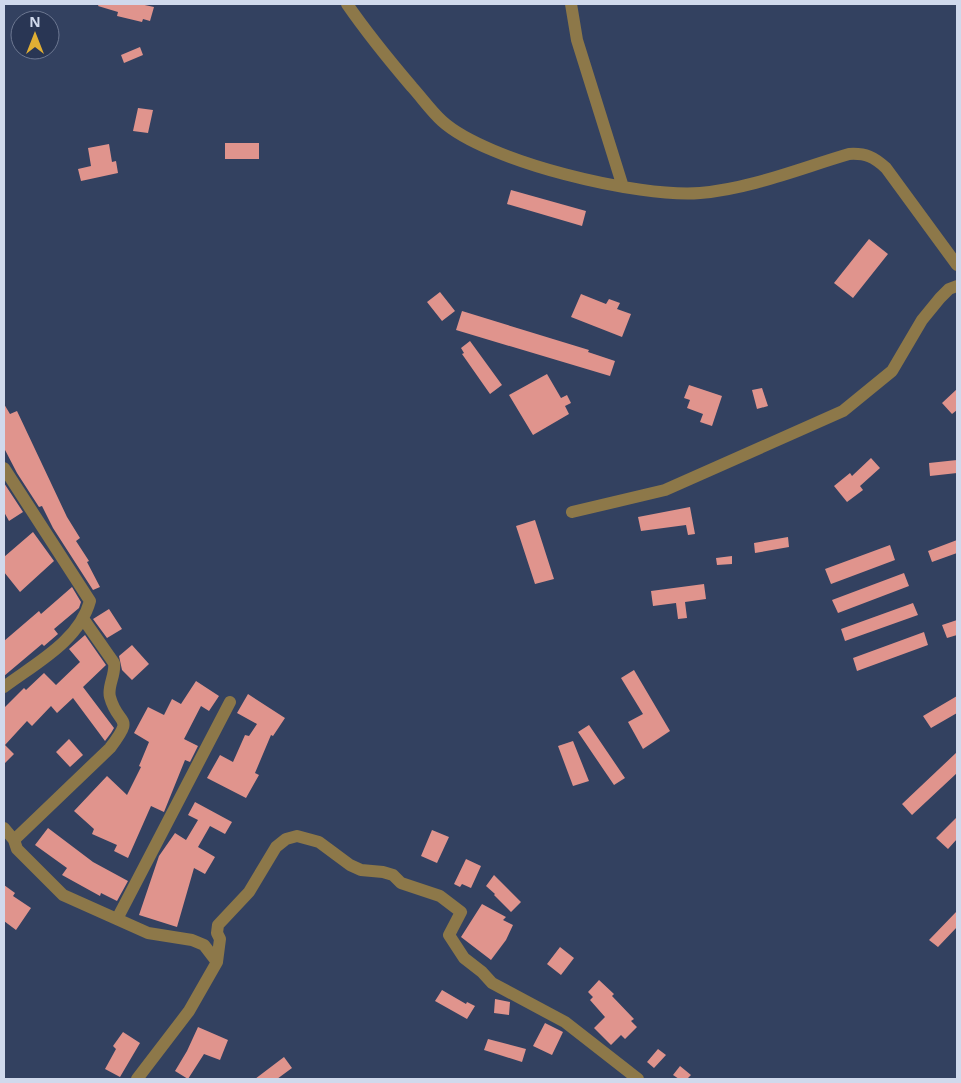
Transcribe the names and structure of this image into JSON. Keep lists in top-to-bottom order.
{
  "north": "top"
}
